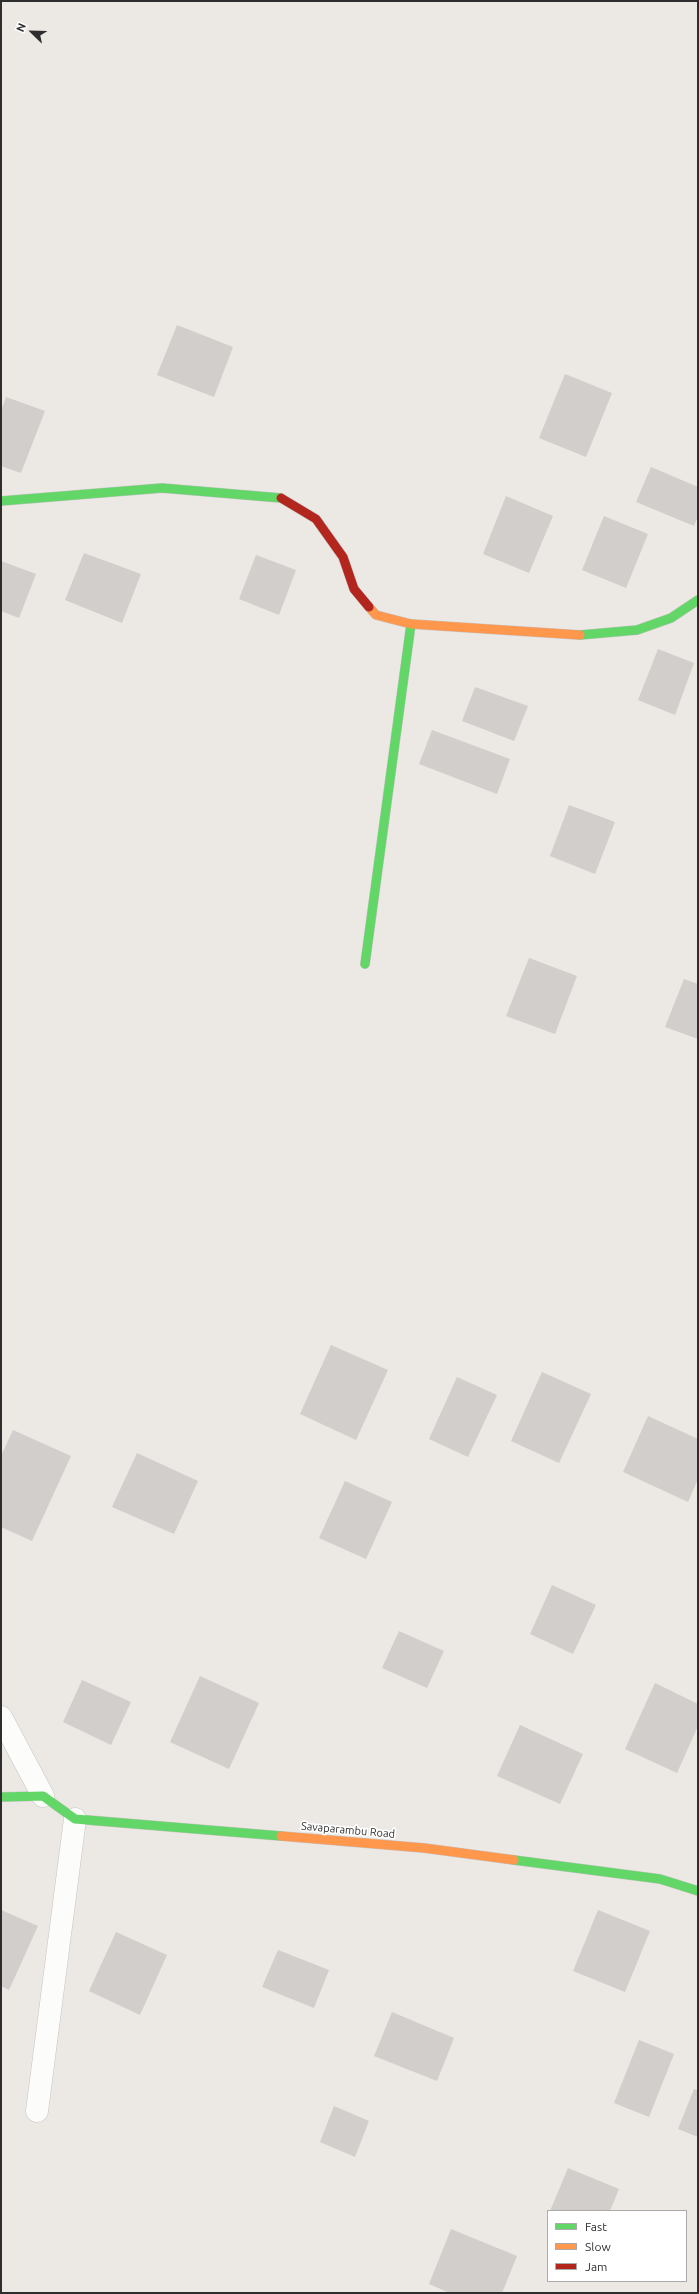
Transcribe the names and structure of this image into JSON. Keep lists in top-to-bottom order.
{
  "streets": {
    "street": ["Savaparambu Road"]
  },
  "legend": ["Fast", "Slow", "Jam"],
  "north": "top left"
}
